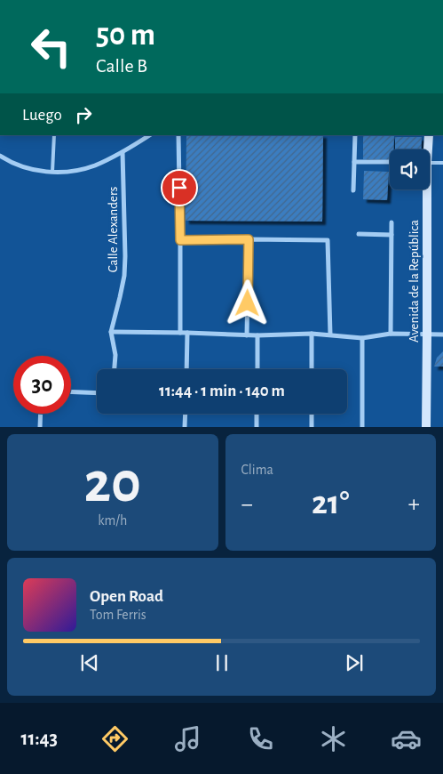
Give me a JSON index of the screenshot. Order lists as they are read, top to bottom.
{
  "streets": {
    "main road": ["Avenida de la República"],
    "street": ["Calle Alexanders"]
  },
  "page": {
    "turn": ["50 m", "Calle B"],
    "then": "Luego",
    "limit": "30",
    "trip": "11:44 · 1 min · 140 m",
    "tile": [
      ["20", "km/h"],
      "Clima"
    ],
    "heat": ["−", "21°", "+"],
    "song": ["Open Road", "Tom Ferris"],
    "tabs": "11:43"
  }
}
